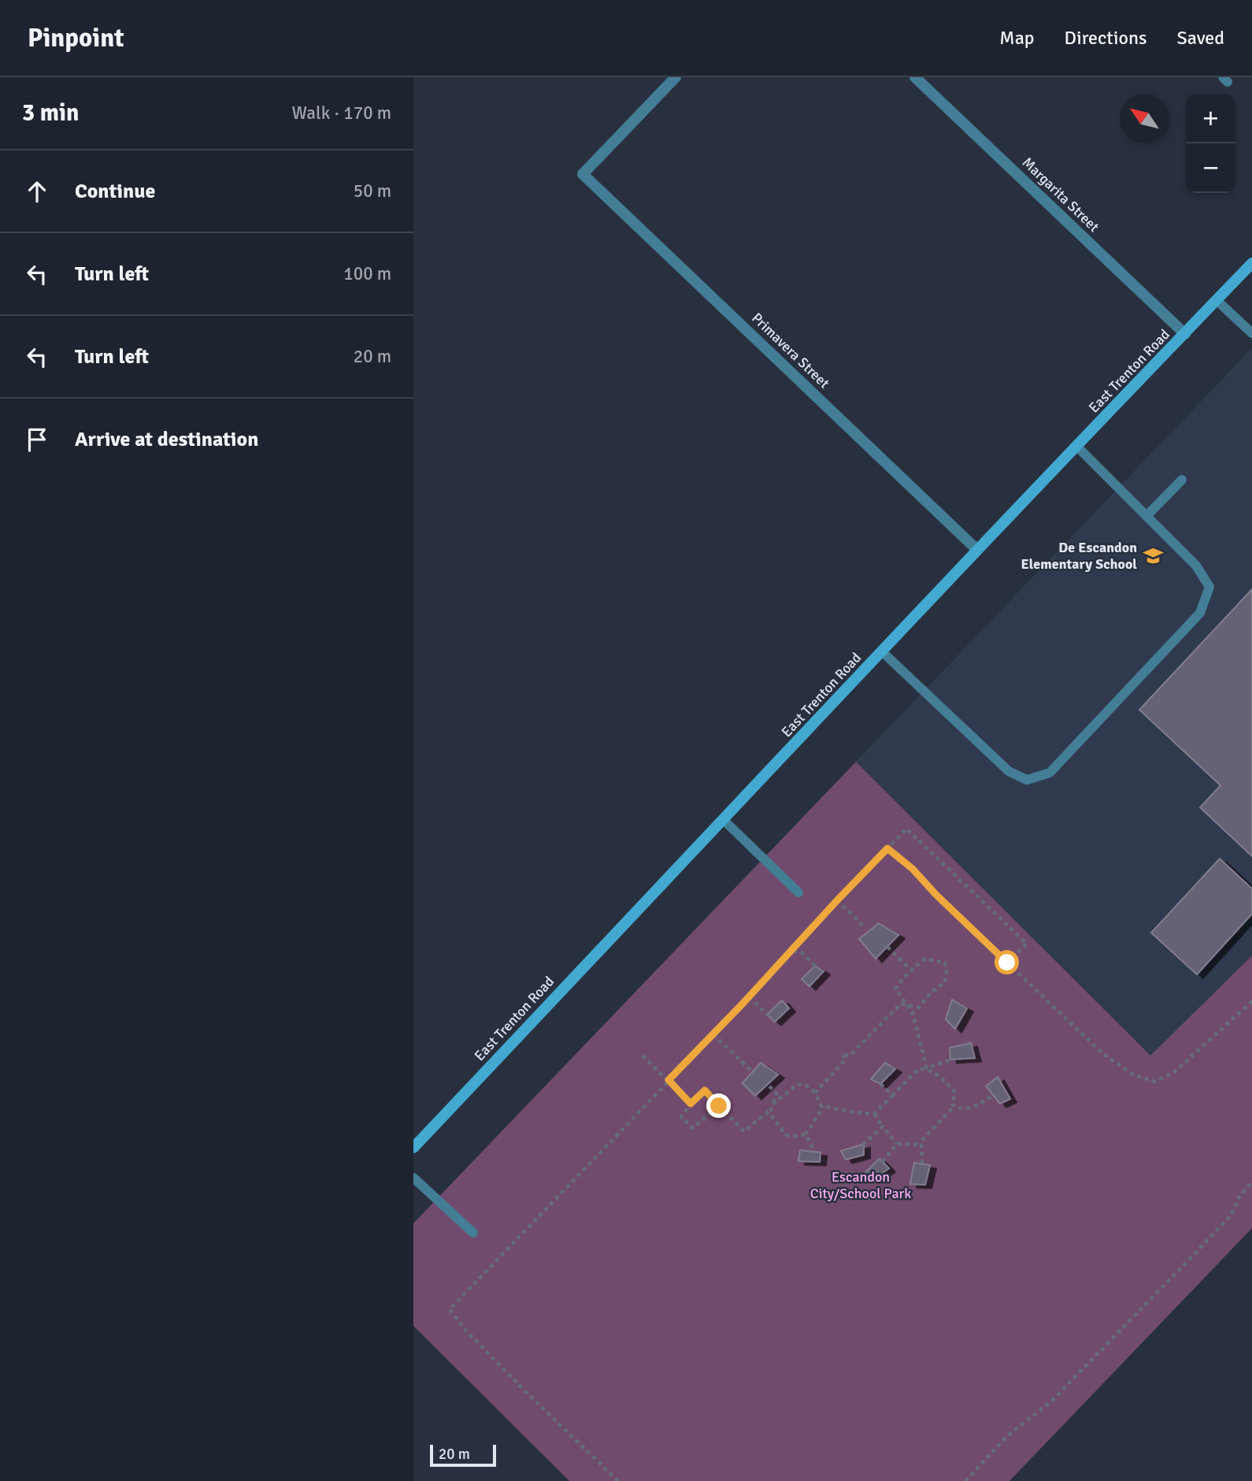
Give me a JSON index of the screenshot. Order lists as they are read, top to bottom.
{
  "streets": {
    "main road": ["East Trenton Road"],
    "street": ["Margarita Street", "Primavera Street"]
  },
  "crossings": [
    ["Margarita Street", "East Trenton Road"],
    ["Primavera Street", "East Trenton Road"]
  ],
  "parks": ["Escandon City/School Park"],
  "places": {
    "school or university": ["De Escandon Elementary School"]
  },
  "scale_bar": "20 m",
  "north": "top left",
  "page": {
    "header": "Pinpoint",
    "nav": ["Map", "Directions", "Saved"],
    "heading": ["3 min", "Walk · 170 m"],
    "map_buttons": ["+", "−"],
    "list": [
      ["Continue", "50 m"],
      ["Turn left", "100 m"],
      ["Turn left", "20 m"],
      "Arrive at destination"
    ],
    "scale": "20 m"
  }
}
